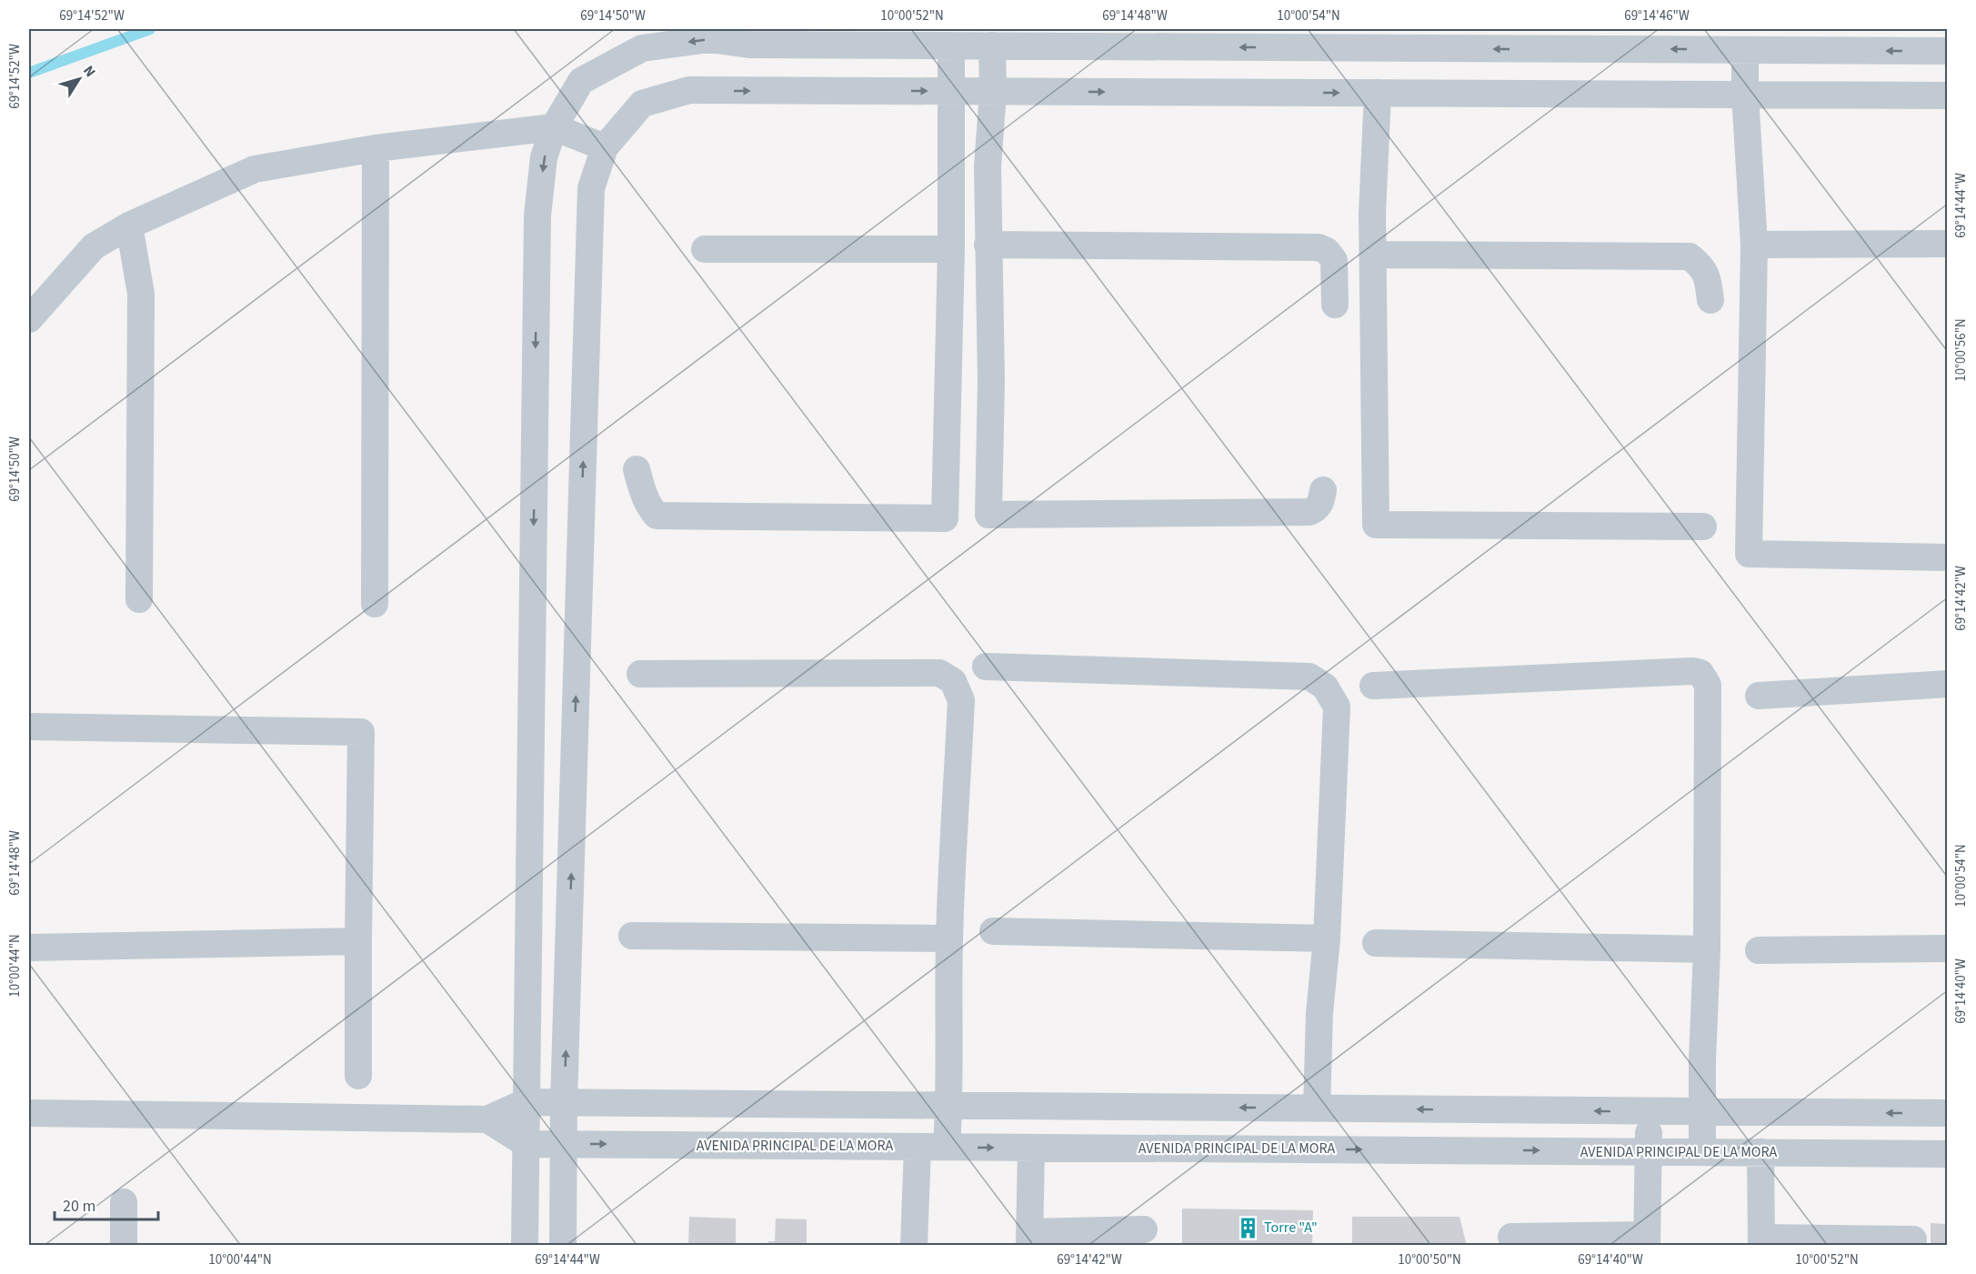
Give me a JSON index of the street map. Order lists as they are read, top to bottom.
{
  "streets": {
    "street": ["AVENIDA PRINCIPAL DE LA MORA"]
  },
  "places": {
    "building": ["Torre \"A\""]
  },
  "scale_bar": "20 m",
  "north": "top right",
  "coordinates": [
    "69°14'52\"W",
    "69°14'50\"W",
    "10°00'52\"N",
    "69°14'48\"W",
    "10°00'54\"N",
    "69°14'46\"W",
    "69°14'44\"W",
    "10°00'56\"N",
    "69°14'42\"W",
    "10°00'44\"N",
    "69°14'40\"W",
    "10°00'50\"N"
  ]
}
